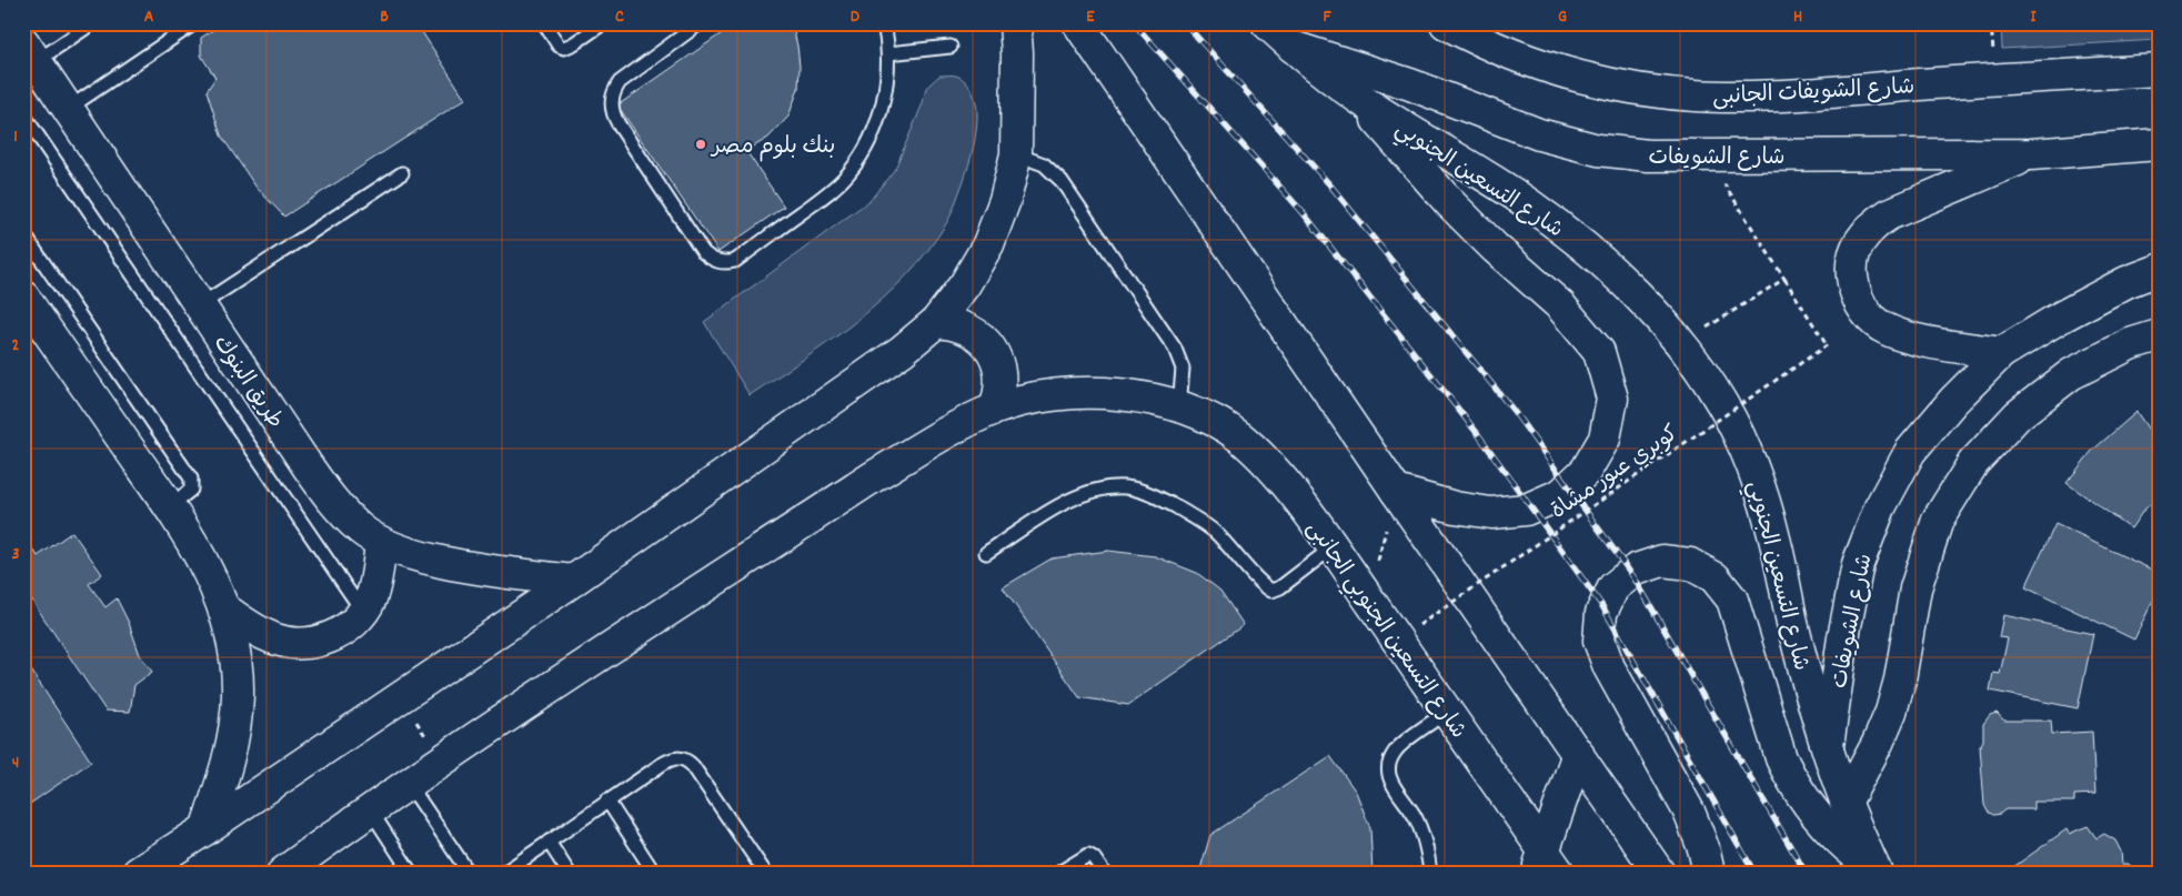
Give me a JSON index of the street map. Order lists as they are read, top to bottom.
{
  "streets": {
    "main road": [
      "شارع الشويفات الجانبى",
      "شارع الشويفات",
      "شارع التسعين الجنوبي",
      "طريق البنوك",
      "شارع التسعين الجنوبي الجانبى"
    ],
    "path": ["كوبري عبور مشاة"]
  },
  "crossings": [
    ["شارع الشويفات", "شارع التسعين الجنوبي"]
  ],
  "places": ["بنك بلوم مصر"],
  "grid": {
    "columns": [
      "A",
      "B",
      "C",
      "D",
      "E",
      "F",
      "G",
      "H",
      "I"
    ],
    "rows": [
      "1",
      "2",
      "3",
      "4"
    ]
  }
}
